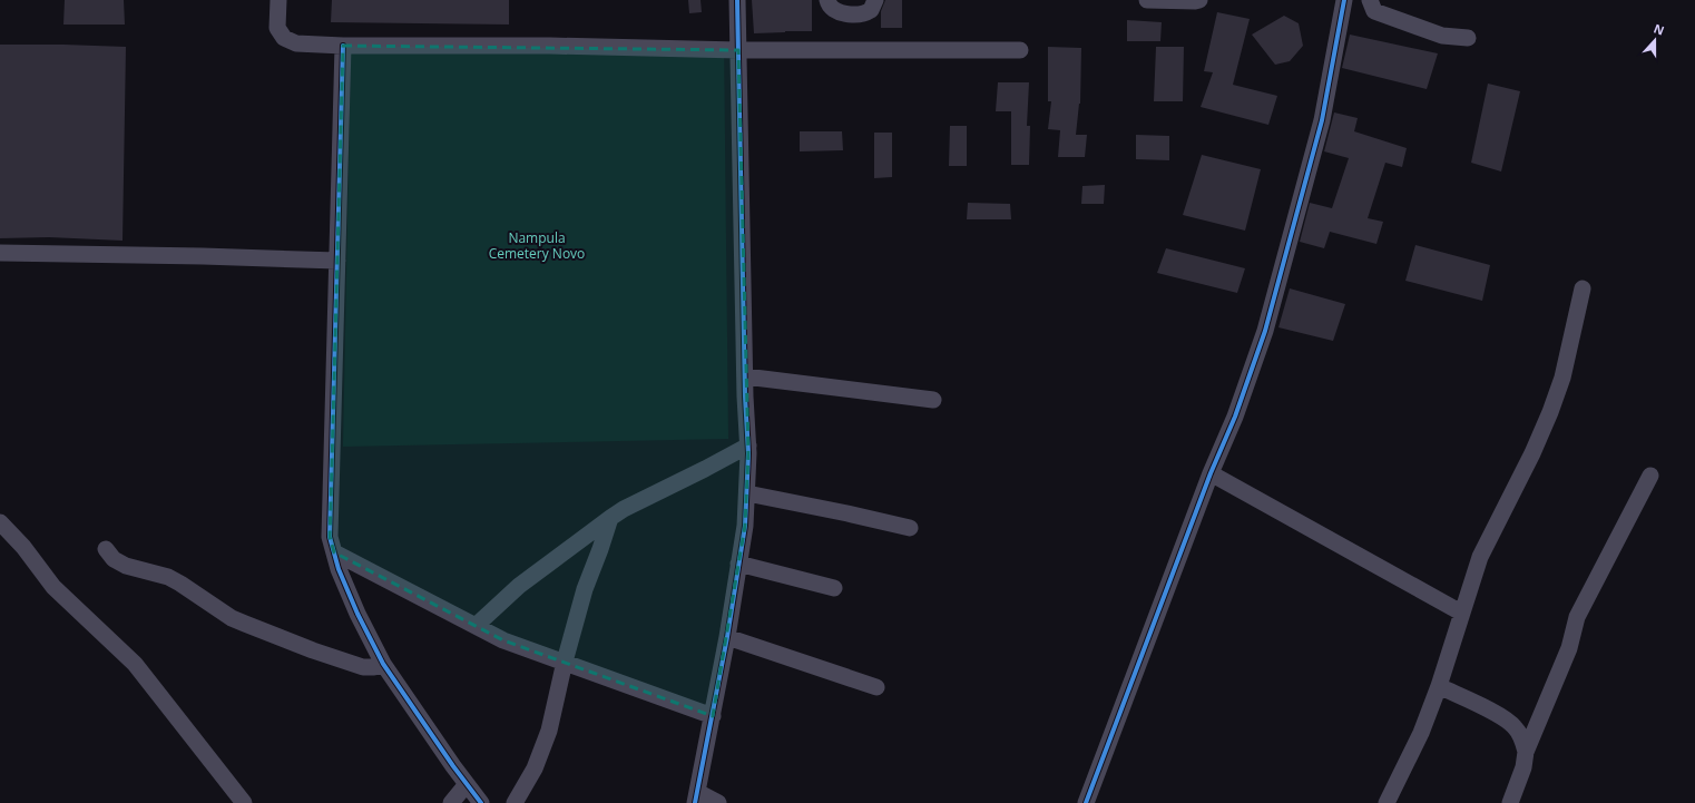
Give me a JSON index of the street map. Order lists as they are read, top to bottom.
{
  "parks": ["Nampula Cemetery Novo"],
  "north": "top"
}
